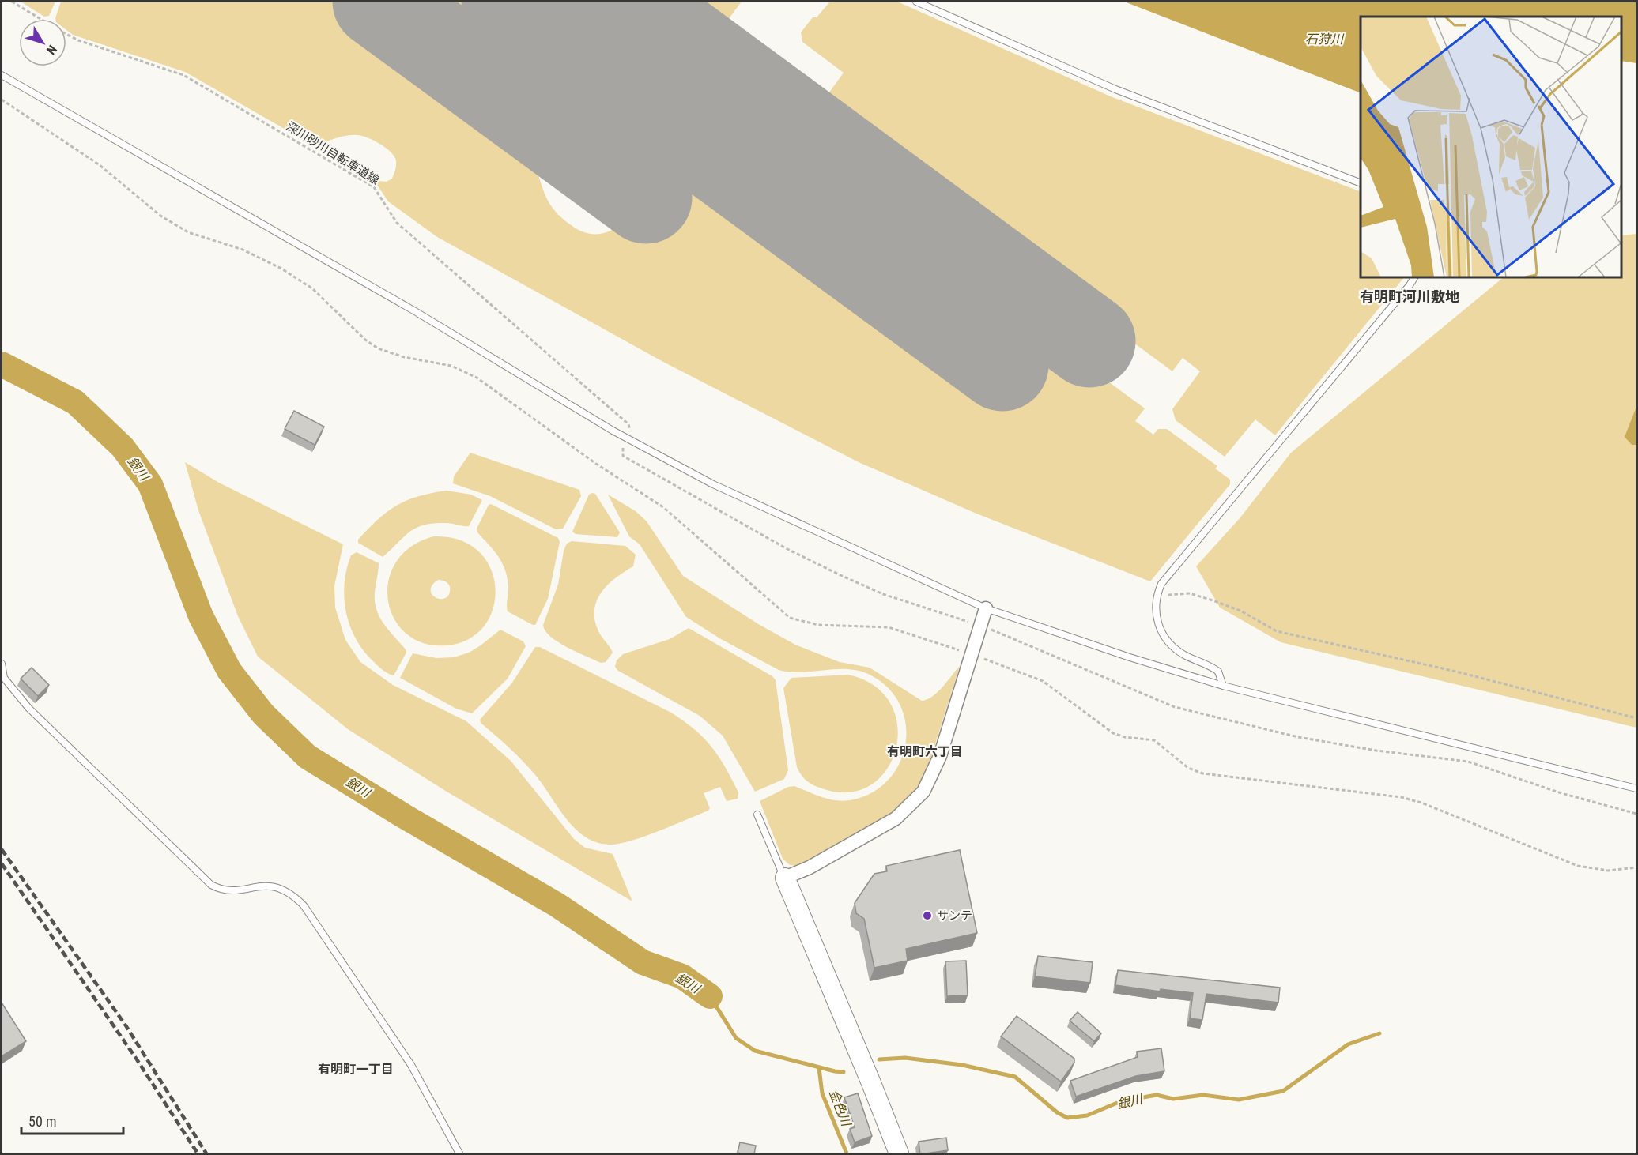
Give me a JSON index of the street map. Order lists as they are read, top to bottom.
{
  "streets": {
    "path": ["深川砂川自転車道線"]
  },
  "districts": ["有明町河川敷地", "有明町六丁目", "有明町一丁目"],
  "water": ["石狩川", "銀川", "金色川"],
  "places": ["サンテ"],
  "scale_bar": "50 m",
  "north": "bottom right"
}
